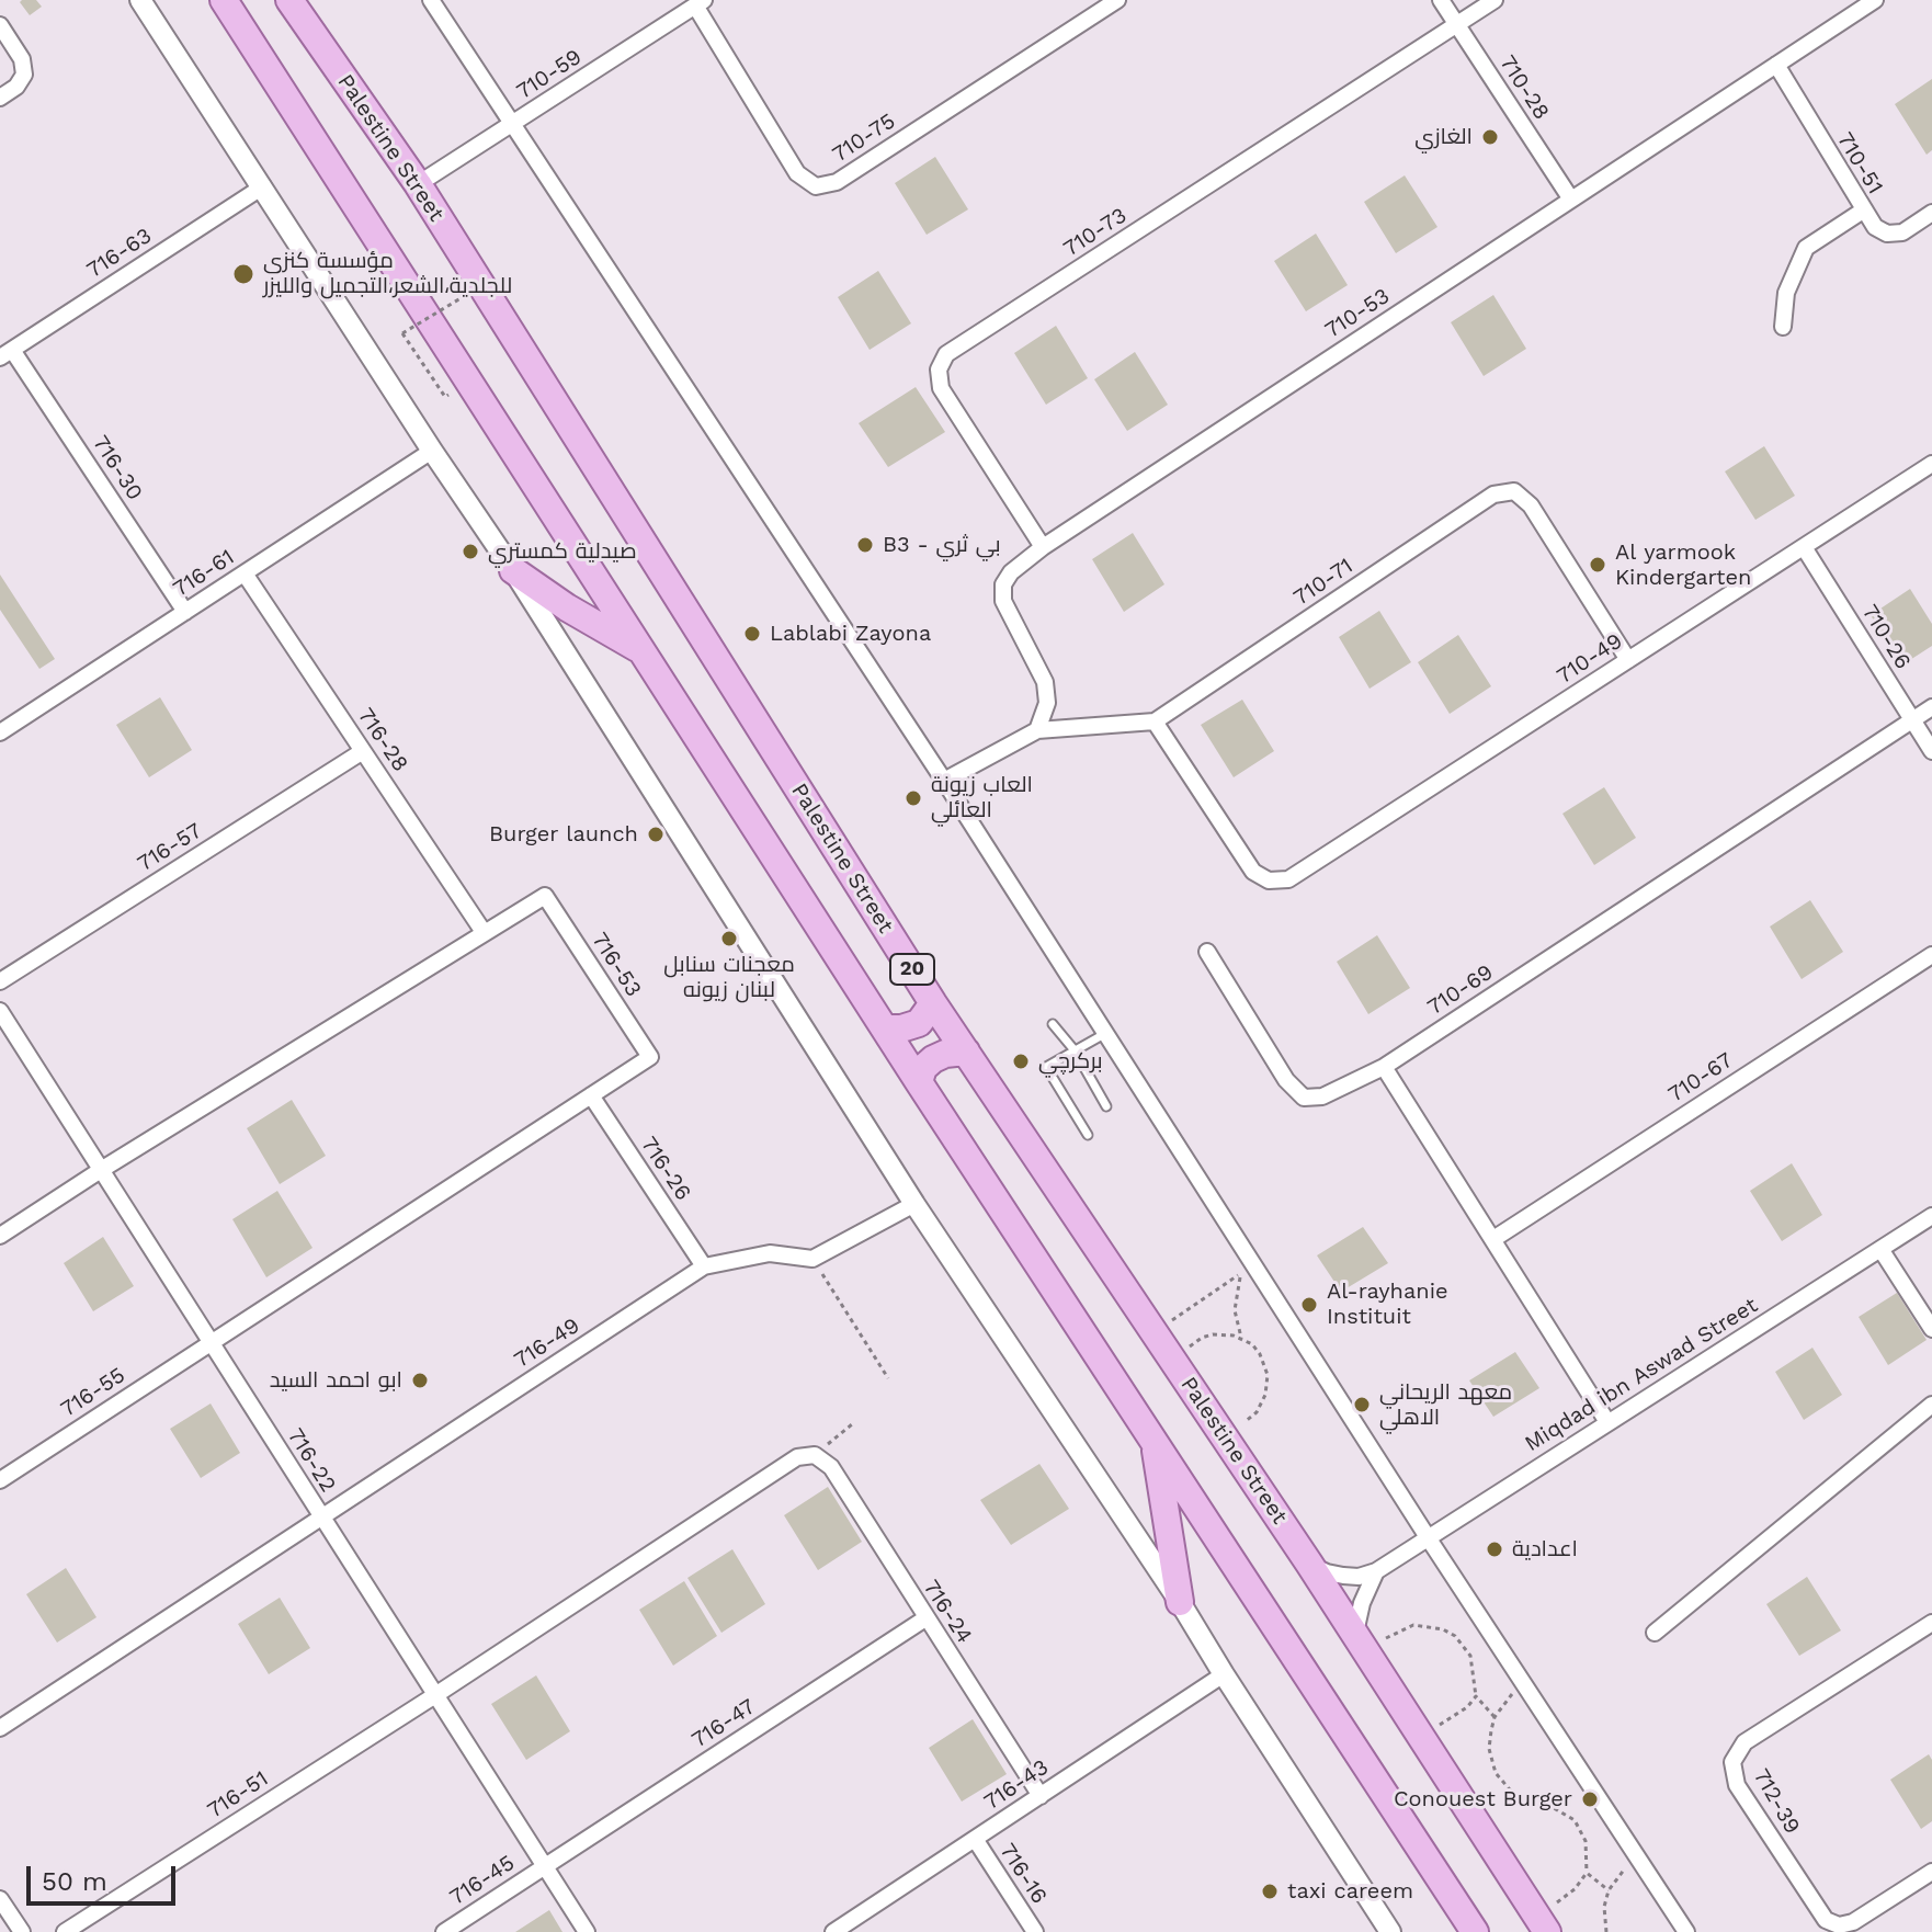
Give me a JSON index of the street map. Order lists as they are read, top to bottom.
{
  "streets": {
    "main road": ["Palestine Street", "20"],
    "street": [
      "710-59",
      "710-28",
      "710-75",
      "710-51",
      "710-73",
      "716-63",
      "710-53",
      "716-30",
      "716-61",
      "710-71",
      "710-26",
      "710-49",
      "716-28",
      "716-57",
      "716-53",
      "710-69",
      "710-67",
      "716-26",
      "716-49",
      "Miqdad ibn Aswad Street",
      "716-55",
      "716-22",
      "716-24",
      "716-47",
      "716-43",
      "716-51",
      "712-39",
      "716-16",
      "716-45"
    ]
  },
  "crossings": [
    ["710-59", "710-75"],
    ["710-59", "Palestine Street"],
    ["710-28", "710-73"],
    ["710-28", "710-53"],
    ["710-51", "710-53"],
    ["710-73", "710-53"],
    ["716-63", "716-30"],
    ["716-30", "716-61"],
    ["716-61", "716-28"],
    ["710-71", "710-49"],
    ["710-26", "710-49"],
    ["710-26", "710-69"],
    ["716-28", "716-57"],
    ["716-28", "716-53"],
    ["716-53", "716-26"],
    ["716-53", "716-55"],
    ["716-53", "716-22"],
    ["716-26", "716-49"],
    ["716-49", "716-22"],
    ["716-55", "716-22"],
    ["716-22", "716-47"],
    ["716-22", "716-51"],
    ["716-22", "716-45"],
    ["716-24", "716-47"],
    ["716-24", "716-43"],
    ["716-47", "716-45"],
    ["716-43", "716-16"]
  ],
  "places": [
    "الغازي",
    "مؤسسة كنزي للجلدية،الشعر،التجميل والليزر",
    "B3 - بي ثري",
    "صيدلية كمستري",
    "Al yarmook Kindergarten",
    "Lablabi Zayona",
    "العاب زيونة العائلي",
    "Burger launch",
    "معجنات سنابل لبنان زيونه",
    "بركرچي",
    "Al-rayhanie Instituit",
    "ابو احمد السيد",
    "معهد الريحاني الاهلي",
    "اعدادية",
    "Conouest Burger",
    "taxi careem"
  ],
  "scale_bar": "50 m"
}
